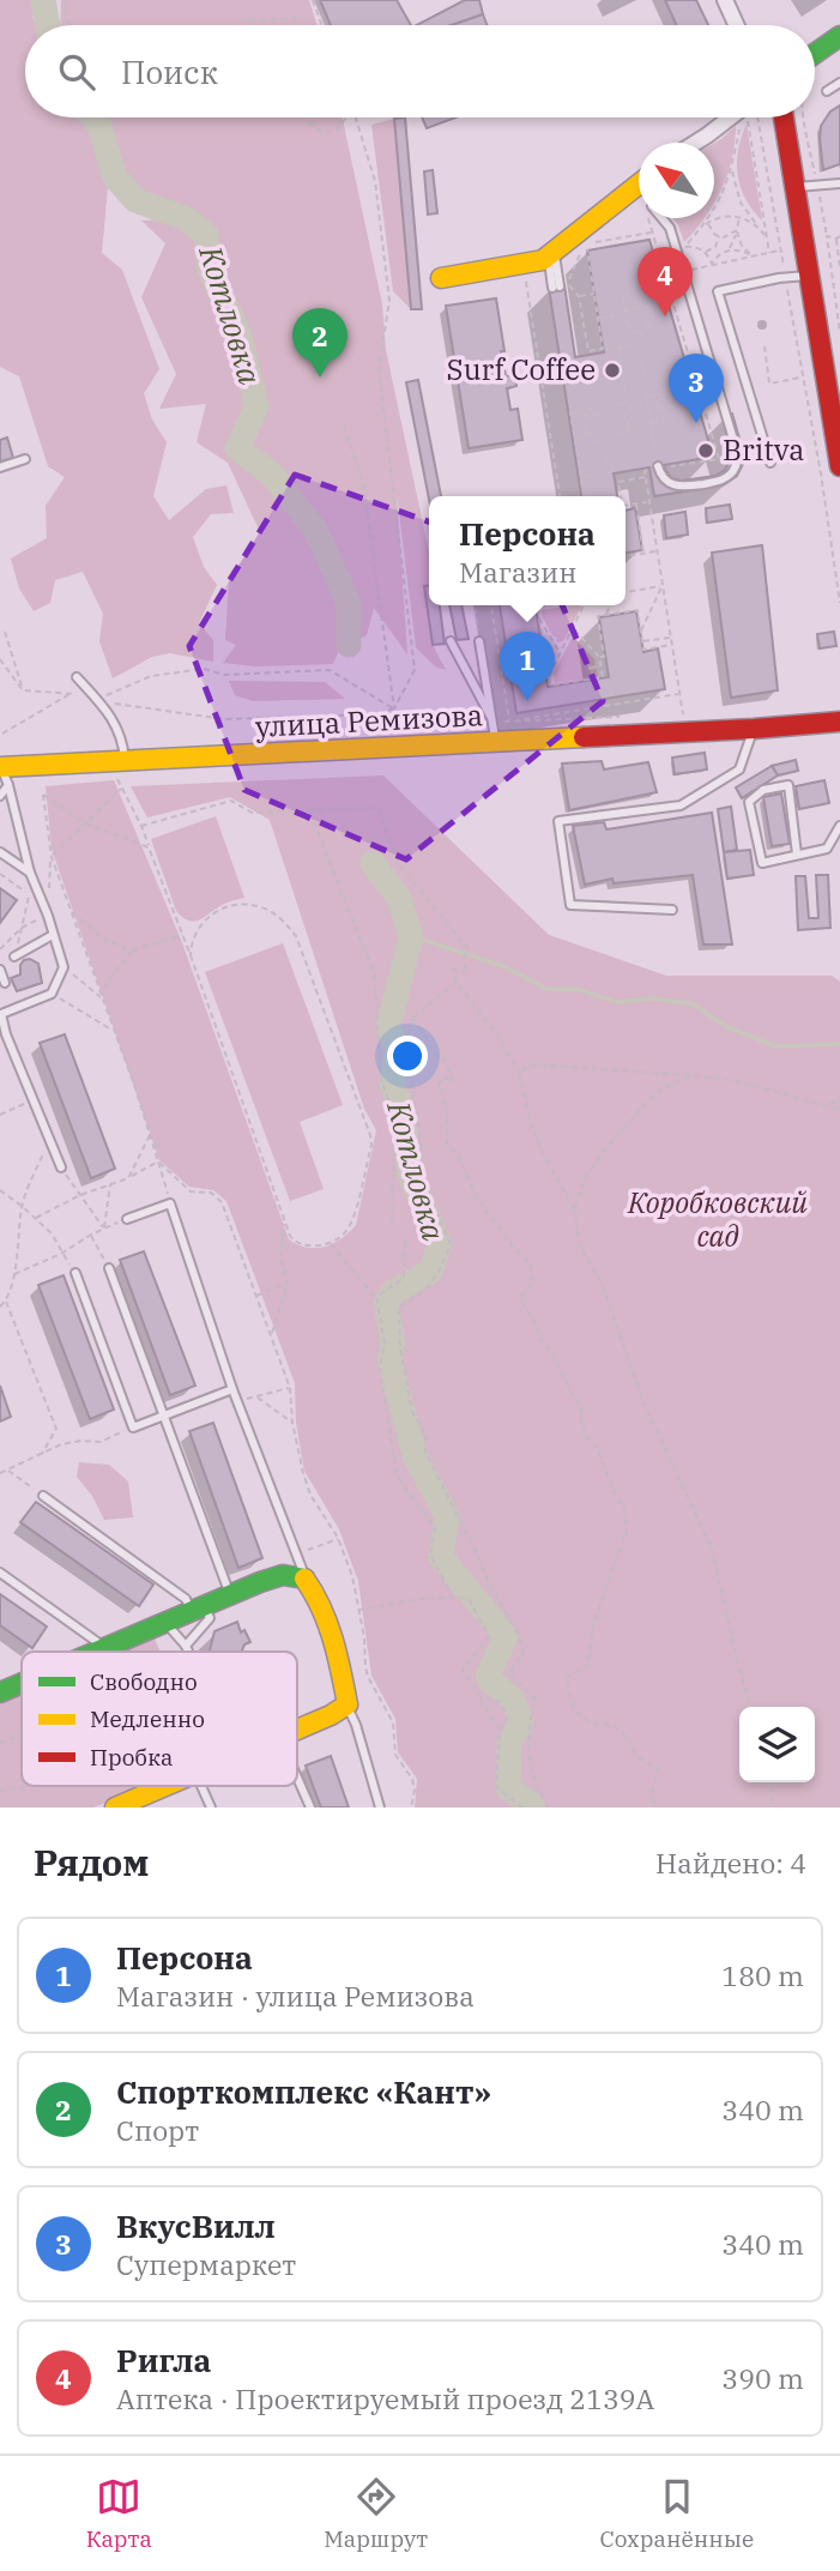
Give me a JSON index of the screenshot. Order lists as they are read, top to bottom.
{
  "streets": {
    "street": ["улица Ремизова"]
  },
  "water": ["Котловка"],
  "parks": ["Коробковский сад"],
  "places": ["Surf Coffee", "Britva"],
  "legend": ["Свободно", "Медленно", "Пробка"],
  "north": "top left",
  "page": {
    "search": "Поиск",
    "pins": [
      "4",
      "2",
      "3",
      "1"
    ],
    "popup": ["Персона", "Магазин"],
    "heading": ["Рядом", "Найдено: 4"],
    "list": [
      {
        "mark": "1",
        "name": "Персона",
        "note": "Магазин · улица Ремизова",
        "value": "180 m"
      },
      {
        "mark": "2",
        "name": "Спорткомплекс «Кант»",
        "note": "Спорт",
        "value": "340 m"
      },
      {
        "mark": "3",
        "name": "ВкусВилл",
        "note": "Супермаркет",
        "value": "340 m"
      },
      {
        "mark": "4",
        "name": "Ригла",
        "note": "Аптека · Проектируемый проезд 2139А",
        "value": "390 m"
      }
    ],
    "nav": ["Карта", "Маршрут", "Сохранённые"]
  }
}
